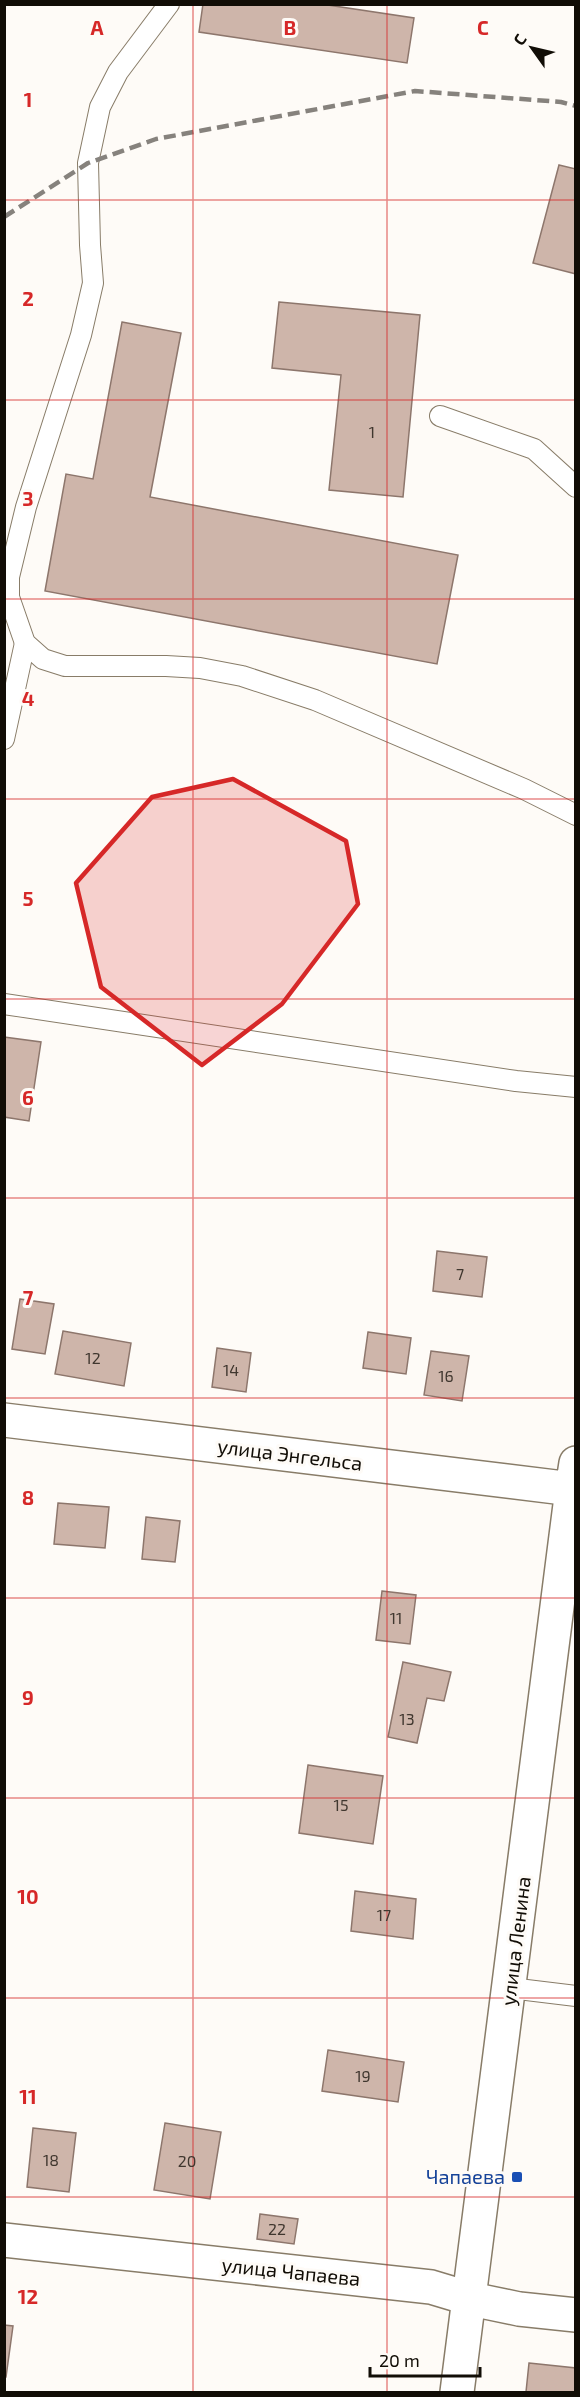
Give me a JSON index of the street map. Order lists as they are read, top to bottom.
{
  "streets": {
    "street": ["улица Энгельса", "улица Ленина", "улица Чапаева"]
  },
  "crossings": [
    ["улица Энгельса", "улица Ленина"],
    ["улица Ленина", "улица Чапаева"]
  ],
  "places": {
    "transit": ["Чапаева"]
  },
  "house_numbers": [
    "1",
    "7",
    "12",
    "14",
    "16",
    "11",
    "13",
    "15",
    "17",
    "19",
    "18",
    "20",
    "22"
  ],
  "scale_bar": "20 m",
  "north": "top left",
  "grid": {
    "columns": ["A", "B", "C"],
    "rows": [
      "1",
      "2",
      "3",
      "4",
      "5",
      "6",
      "7",
      "8",
      "9",
      "10",
      "11",
      "12"
    ]
  }
}
